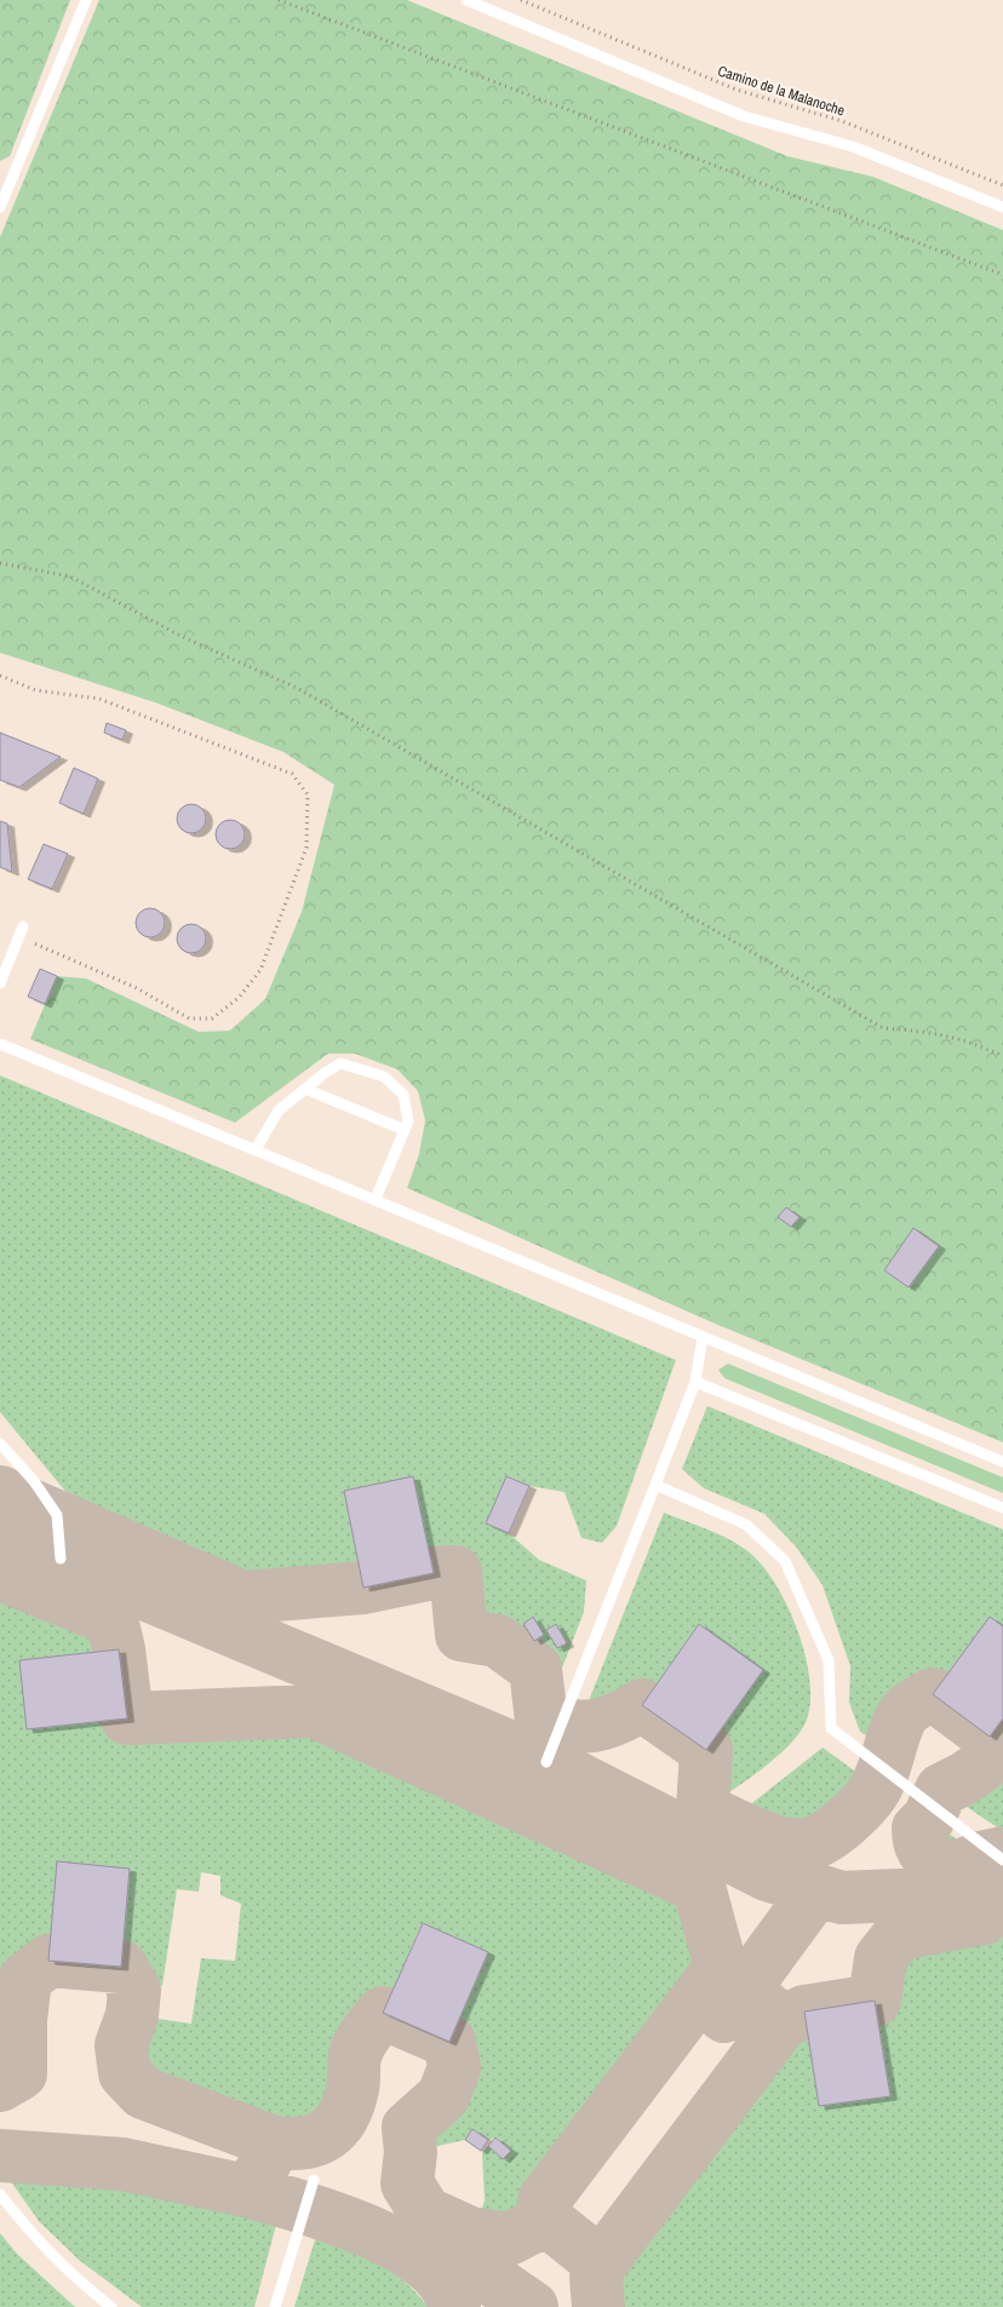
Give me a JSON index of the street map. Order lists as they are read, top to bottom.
{
  "streets": {
    "path": ["Camino de la Malanoche"]
  }
}
